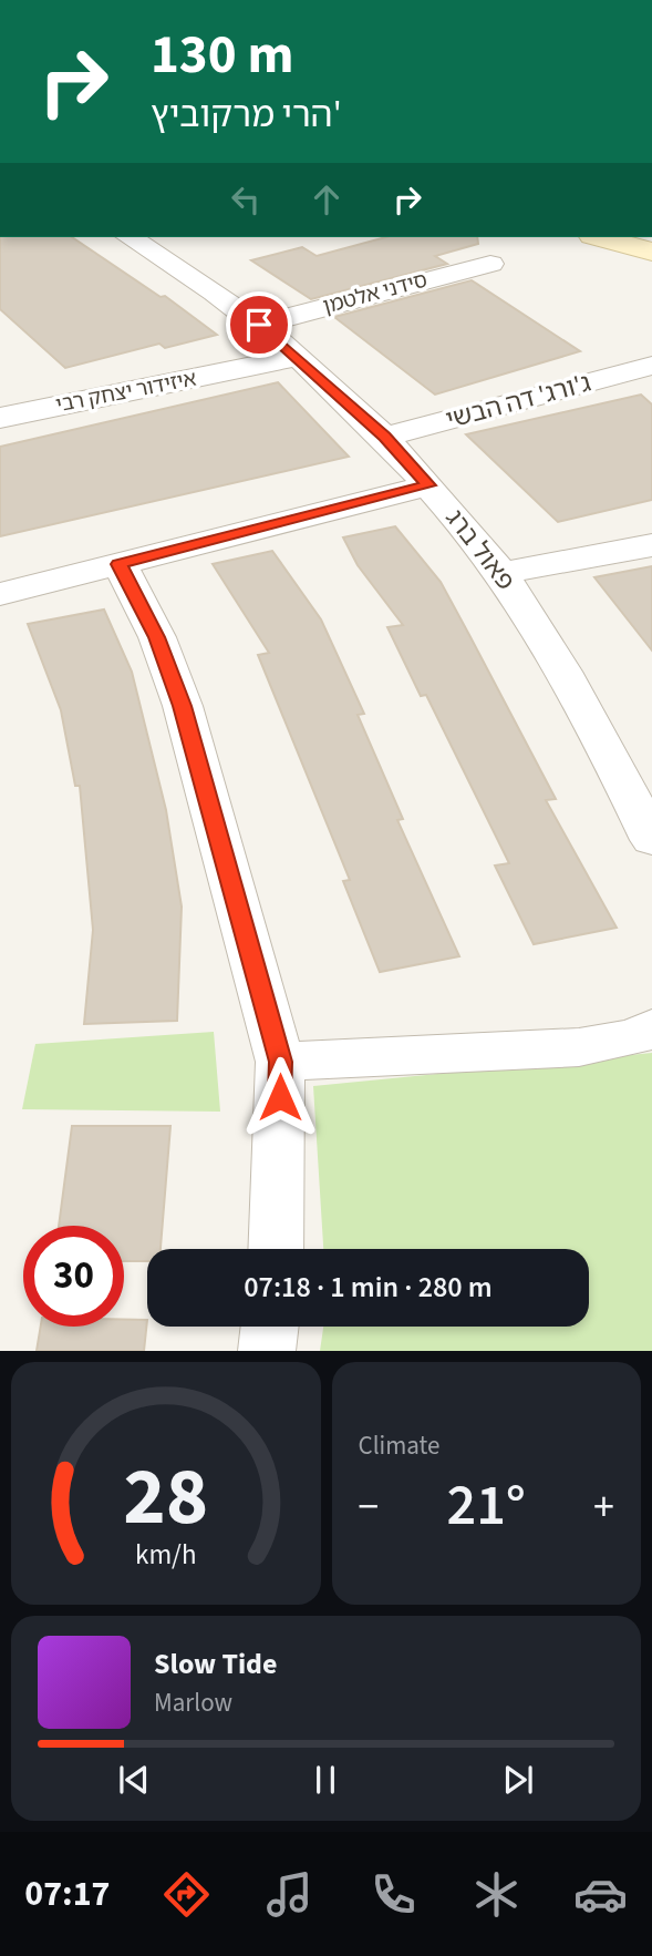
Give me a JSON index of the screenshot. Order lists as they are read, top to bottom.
{
  "streets": {
    "street": [
      "סידני אלטמן",
      "איזידור יצחק רבי",
      "ג'ורג' דה הבשי",
      "פאול ברג"
    ]
  },
  "crossings": [
    ["סידני אלטמן", "פאול ברג"],
    ["איזידור יצחק רבי", "פאול ברג"],
    ["ג'ורג' דה הבשי", "פאול ברג"]
  ],
  "page": {
    "turn": ["130 m", "הרי מרקוביץ'"],
    "limit": "30",
    "trip": "07:18 · 1 min · 280 m",
    "tile": "Climate",
    "heat": ["−", "21°", "+"],
    "song": ["Slow Tide", "Marlow"],
    "tabs": "07:17",
    "gauge": ["28", "km/h"]
  }
}
